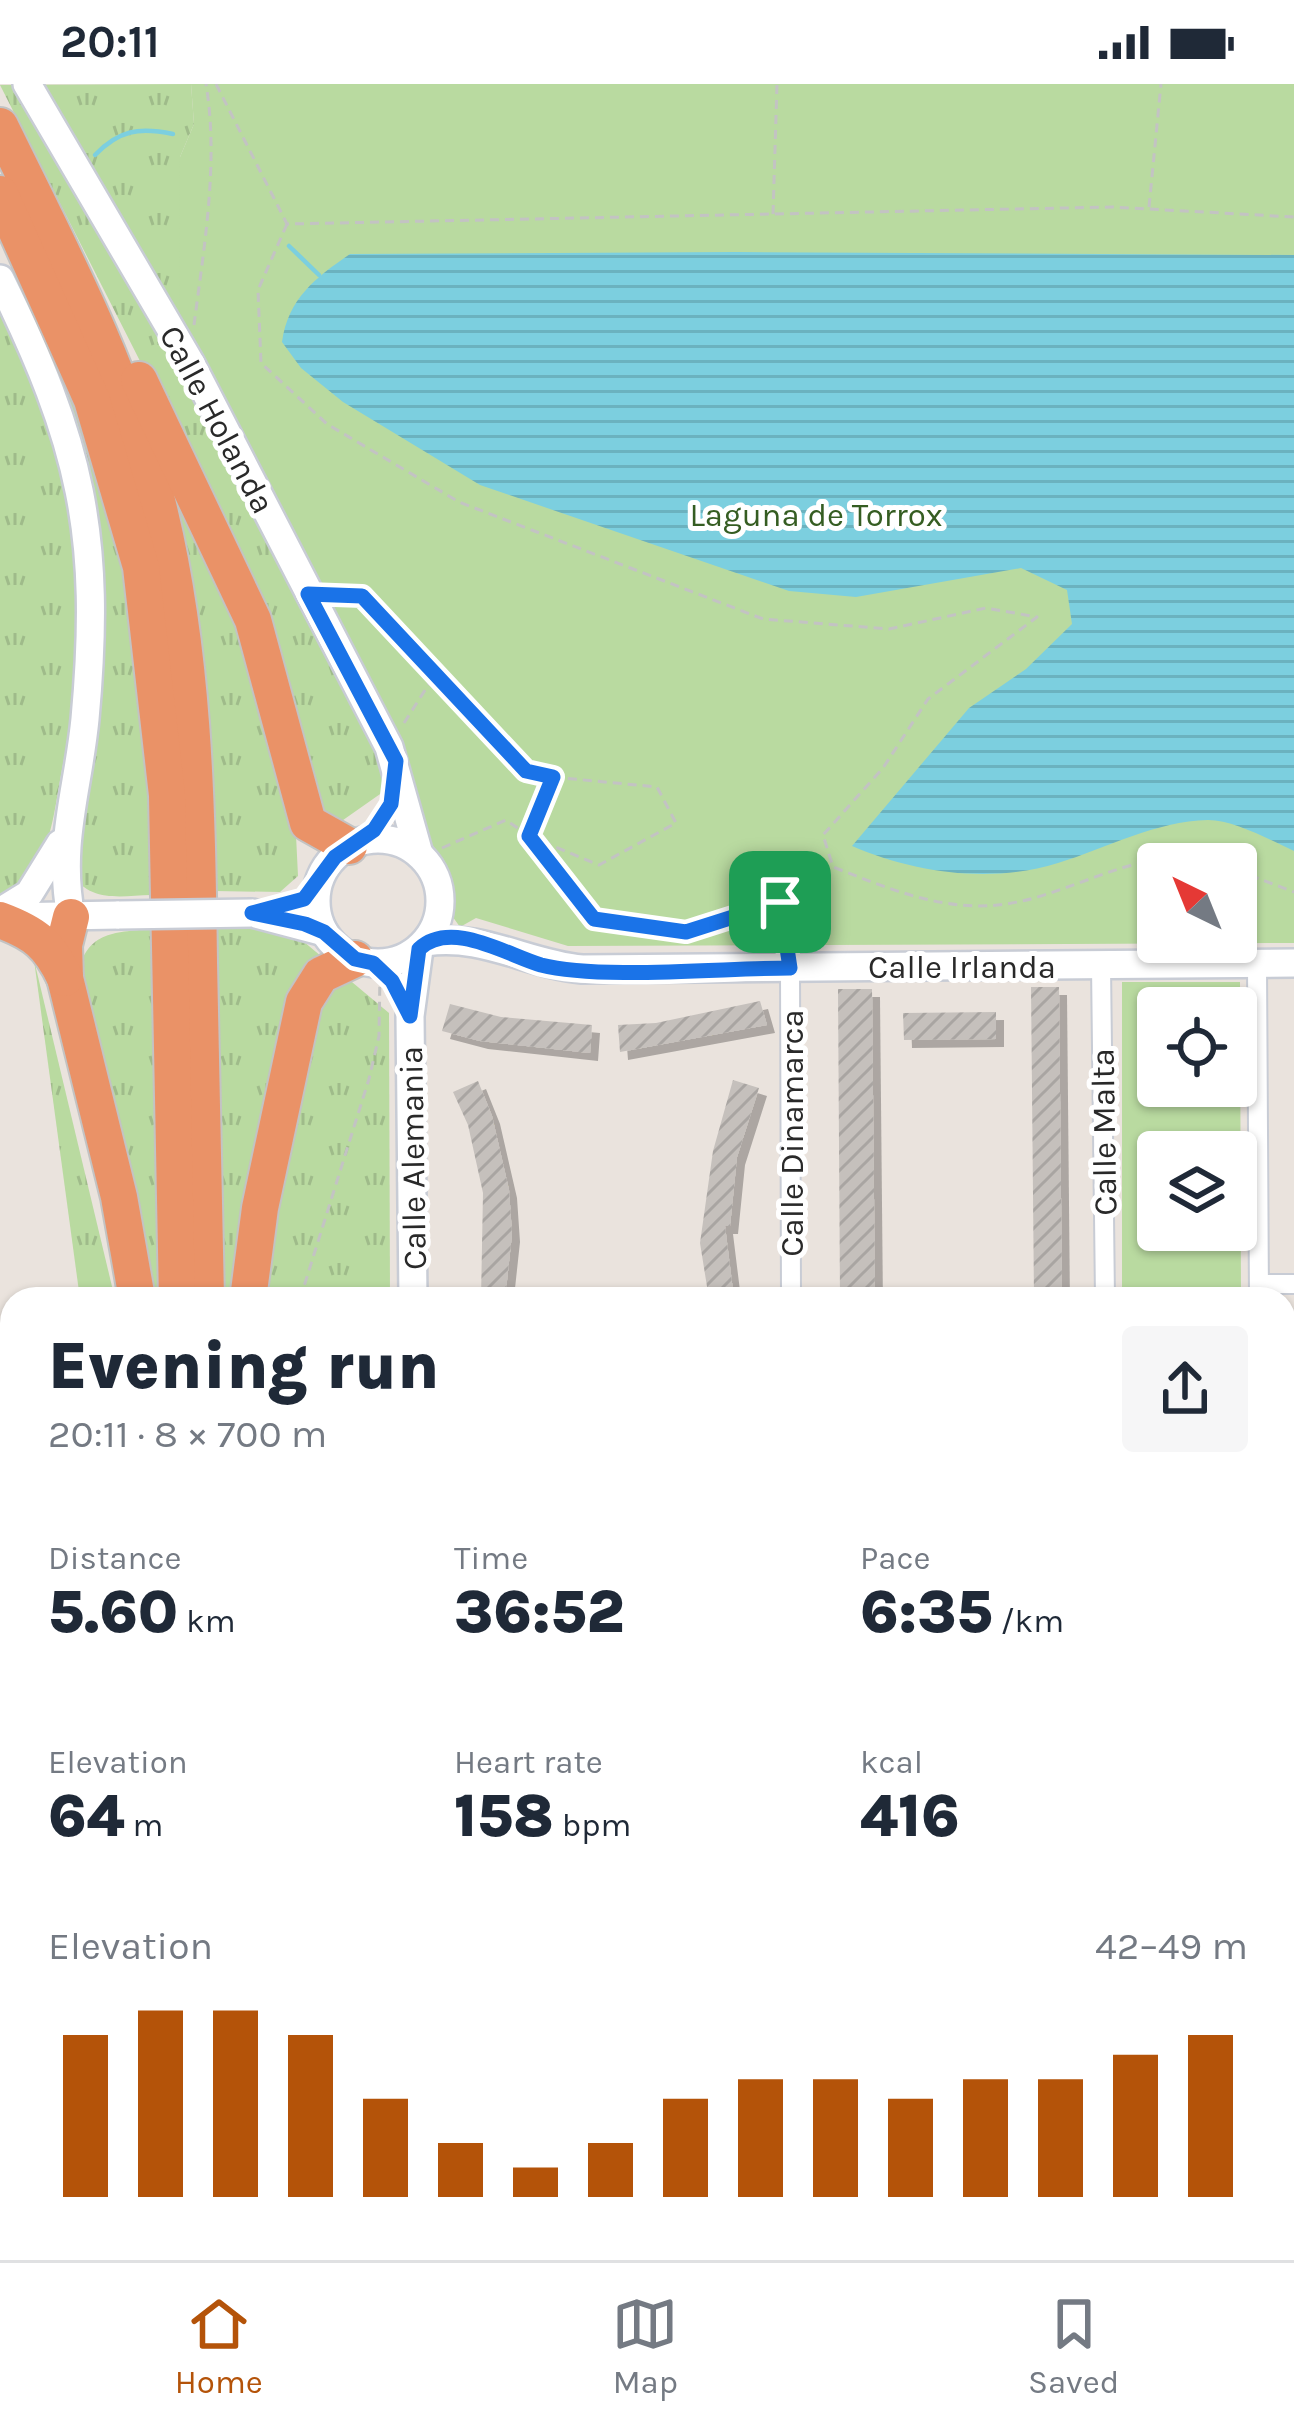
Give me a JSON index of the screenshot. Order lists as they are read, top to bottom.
{
  "streets": {
    "street": [
      "Calle Holanda",
      "Calle Irlanda",
      "Calle Malta",
      "Calle Dinamarca",
      "Calle Alemania"
    ]
  },
  "crossings": [
    ["Calle Holanda", "Calle Irlanda"],
    ["Calle Holanda", "Calle Alemania"],
    ["Calle Irlanda", "Calle Malta"],
    ["Calle Irlanda", "Calle Dinamarca"],
    ["Calle Irlanda", "Calle Alemania"]
  ],
  "parks": ["Laguna de Torrox"],
  "north": "top left",
  "page": {
    "status": "20:11",
    "heading": ["Evening run", "20:11 · 8 × 700 m"],
    "stats": [
      ["Distance", "5.60 km"],
      ["Time", "36:52"],
      ["Pace", "6:35 /km"],
      ["Elevation", "64 m"],
      ["Heart rate", "158 bpm"],
      ["kcal", "416"]
    ],
    "chart": ["Elevation", "42–49 m"],
    "tabs": ["Home", "Map", "Saved"]
  }
}
